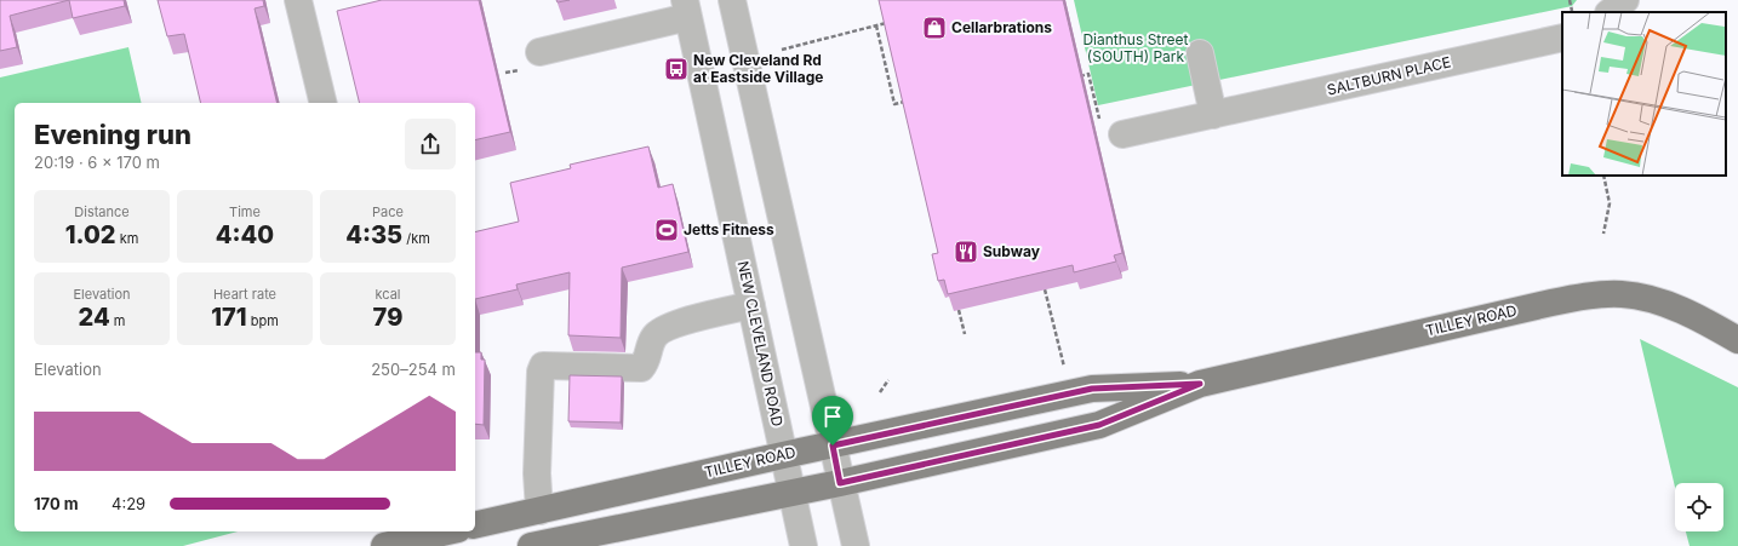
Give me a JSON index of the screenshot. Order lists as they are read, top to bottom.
{
  "streets": {
    "main road": ["TILLEY ROAD"],
    "street": ["SALTBURN PLACE", "NEW CLEVELAND ROAD"]
  },
  "crossings": [
    ["TILLEY ROAD", "NEW CLEVELAND ROAD"]
  ],
  "parks": ["Dianthus Street (SOUTH) Park"],
  "places": {
    "shop": ["Cellarbrations"],
    "bus stop": ["New Cleveland Rd at Eastside Village"],
    "sports": ["Jetts Fitness"],
    "restaurant": ["Subway"]
  },
  "page": {
    "heading": ["Evening run", "20:19 · 6 × 170 m"],
    "stats": [
      ["Distance", "1.02 km"],
      ["Time", "4:40"],
      ["Pace", "4:35 /km"],
      ["Elevation", "24 m"],
      ["Heart rate", "171 bpm"],
      ["kcal", "79"]
    ],
    "chart": ["Elevation", "250–254 m"],
    "list": [
      {
        "name": "170 m",
        "note": "4:29"
      }
    ]
  }
}
